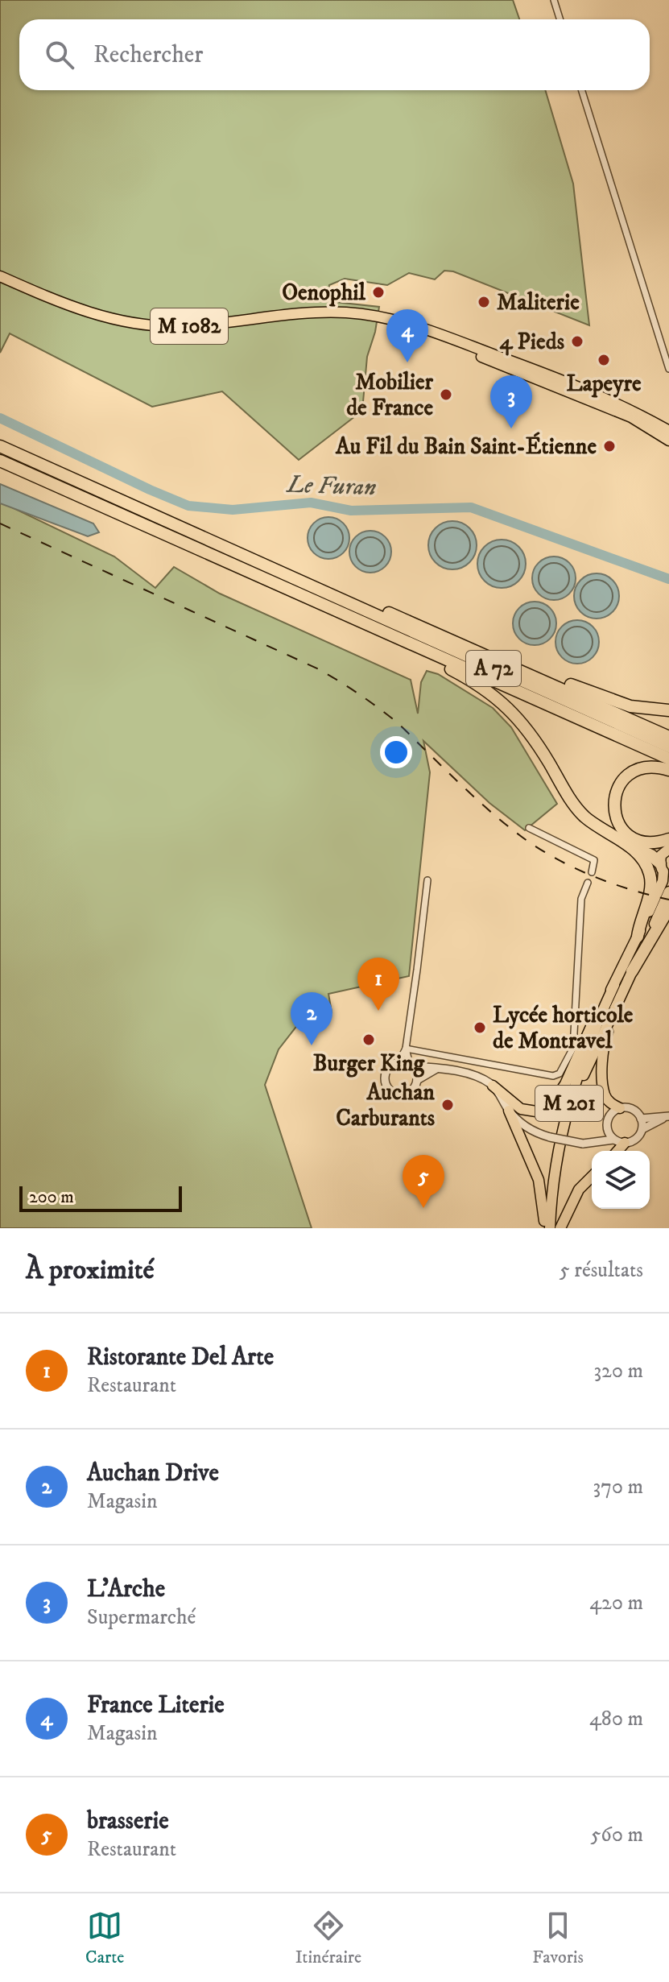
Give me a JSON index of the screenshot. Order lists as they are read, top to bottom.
{
  "streets": {
    "highway": ["A 72"],
    "main road": ["M 1082", "M 201"]
  },
  "water": ["Le Furan"],
  "places": [
    "Oenophil",
    "Maliterie",
    "4 Pieds",
    "Lapeyre",
    "Mobilier de France",
    "Au Fil du Bain Saint-Étienne",
    "Lycée horticole de Montravel",
    "Burger King",
    "Auchan Carburants"
  ],
  "scale_bar": "200 m",
  "page": {
    "search": "Rechercher",
    "pins": [
      "4",
      "3",
      "1",
      "2",
      "5"
    ],
    "scale": "200 m",
    "heading": ["À proximité", "5 résultats"],
    "list": [
      {
        "mark": "1",
        "name": "Ristorante Del Arte",
        "note": "Restaurant",
        "value": "320 m"
      },
      {
        "mark": "2",
        "name": "Auchan Drive",
        "note": "Magasin",
        "value": "370 m"
      },
      {
        "mark": "3",
        "name": "L'Arche",
        "note": "Supermarché",
        "value": "420 m"
      },
      {
        "mark": "4",
        "name": "France Literie",
        "note": "Magasin",
        "value": "480 m"
      },
      {
        "mark": "5",
        "name": "brasserie",
        "note": "Restaurant",
        "value": "560 m"
      }
    ],
    "nav": ["Carte", "Itinéraire", "Favoris"]
  }
}
